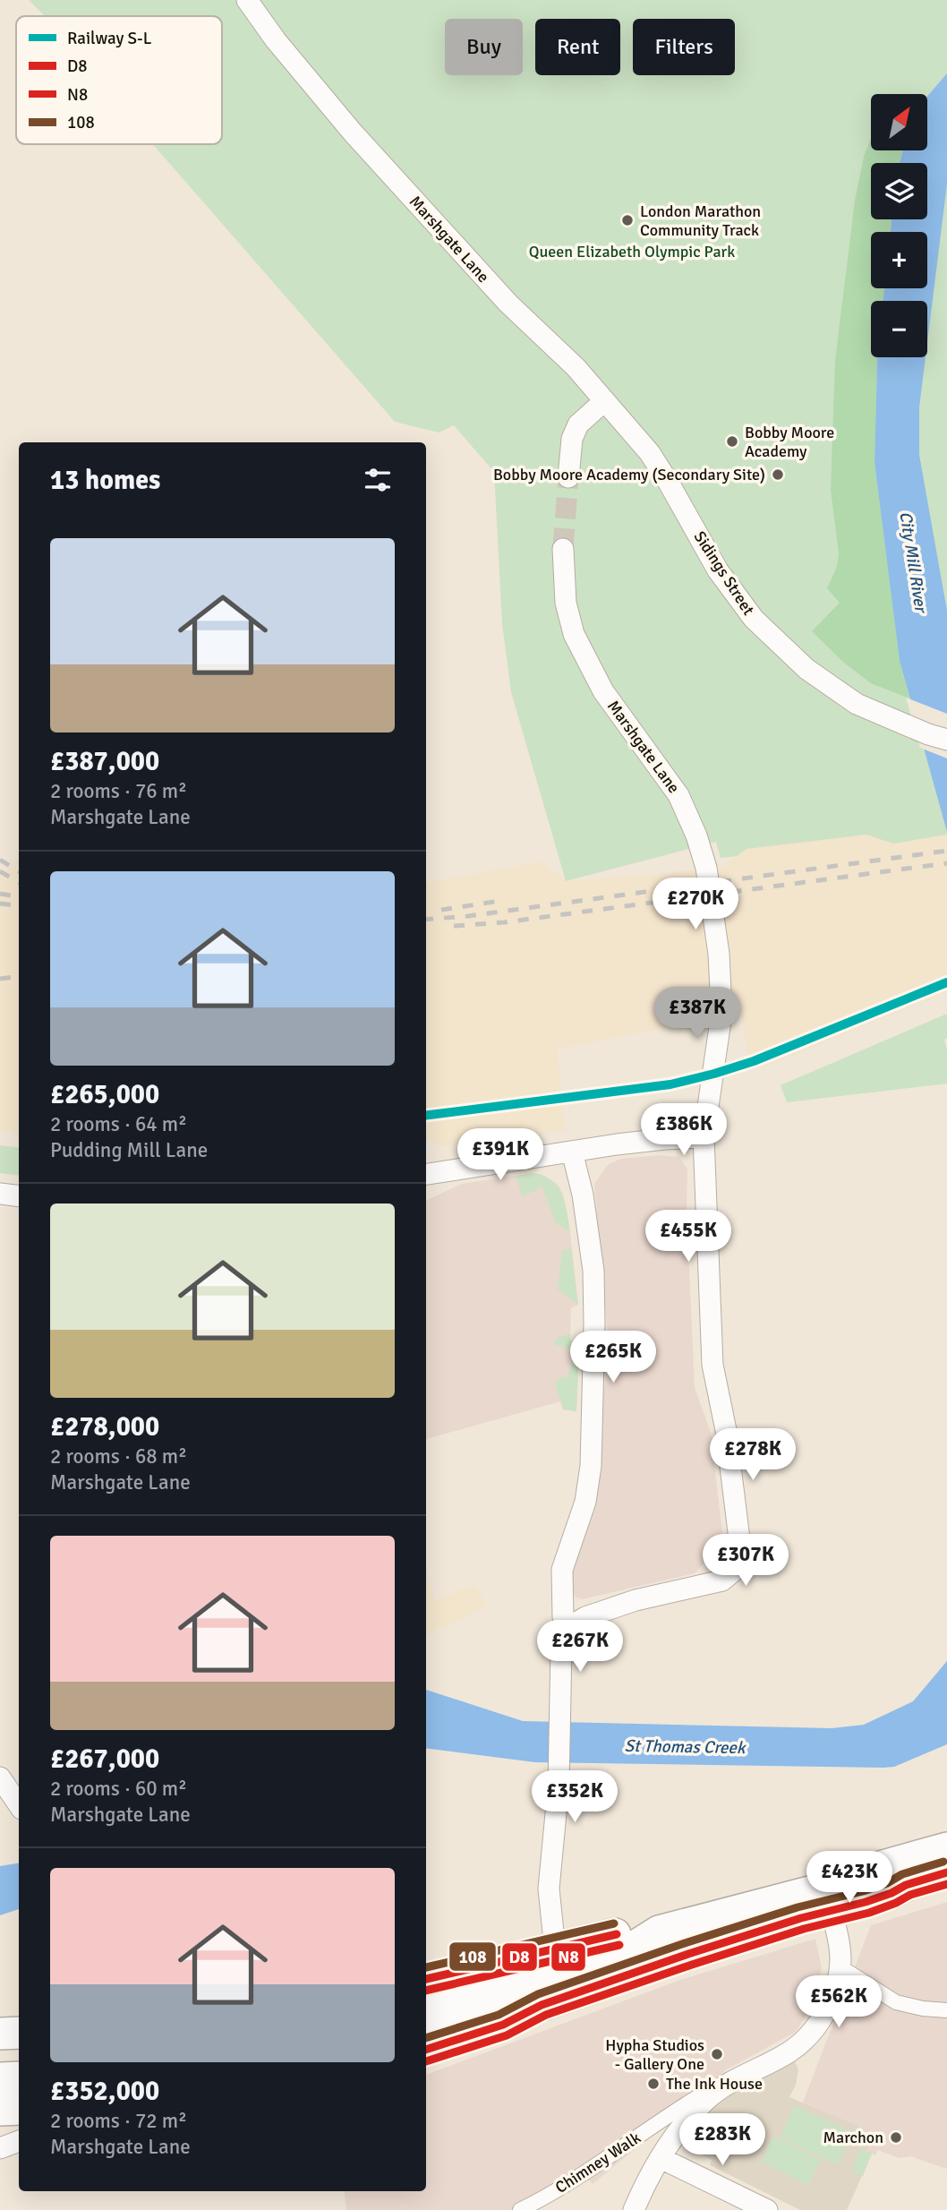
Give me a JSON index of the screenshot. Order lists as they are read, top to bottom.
{
  "streets": {
    "street": ["Marshgate Lane", "Sidings Street", "Chimney Walk"]
  },
  "crossings": [
    ["Marshgate Lane", "Sidings Street"]
  ],
  "water": ["City Mill River", "St Thomas Creek"],
  "parks": ["Queen Elizabeth Olympic Park"],
  "places": [
    "London Marathon Community Track",
    "Bobby Moore Academy",
    "Bobby Moore Academy (Secondary Site)",
    "Hypha Studios - Gallery One",
    "The Ink House",
    "Marchon"
  ],
  "lines": [
    "rail line S-L",
    "transit line 108",
    "transit line D8",
    "transit line N8"
  ],
  "legend": [
    "Railway S-L",
    "D8",
    "N8",
    "108"
  ],
  "north": "top right",
  "page": {
    "chip": ["Buy", "Rent", "Filters"],
    "map_buttons": ["+", "−"],
    "heading": "13 homes",
    "list": [
      {
        "name": "£387,000",
        "note": "2 rooms · 76 m² · Marshgate Lane"
      },
      {
        "name": "£265,000",
        "note": "2 rooms · 64 m² · Pudding Mill Lane"
      },
      {
        "name": "£278,000",
        "note": "2 rooms · 68 m² · Marshgate Lane"
      },
      {
        "name": "£267,000",
        "note": "2 rooms · 60 m² · Marshgate Lane"
      },
      {
        "name": "£352,000",
        "note": "2 rooms · 72 m² · Marshgate Lane"
      }
    ],
    "price": [
      "£270K",
      "£387K",
      "£386K",
      "£391K",
      "£455K",
      "£265K",
      "£278K",
      "£307K",
      "£267K",
      "£352K",
      "£423K",
      "£562K",
      "£283K"
    ]
  }
}
